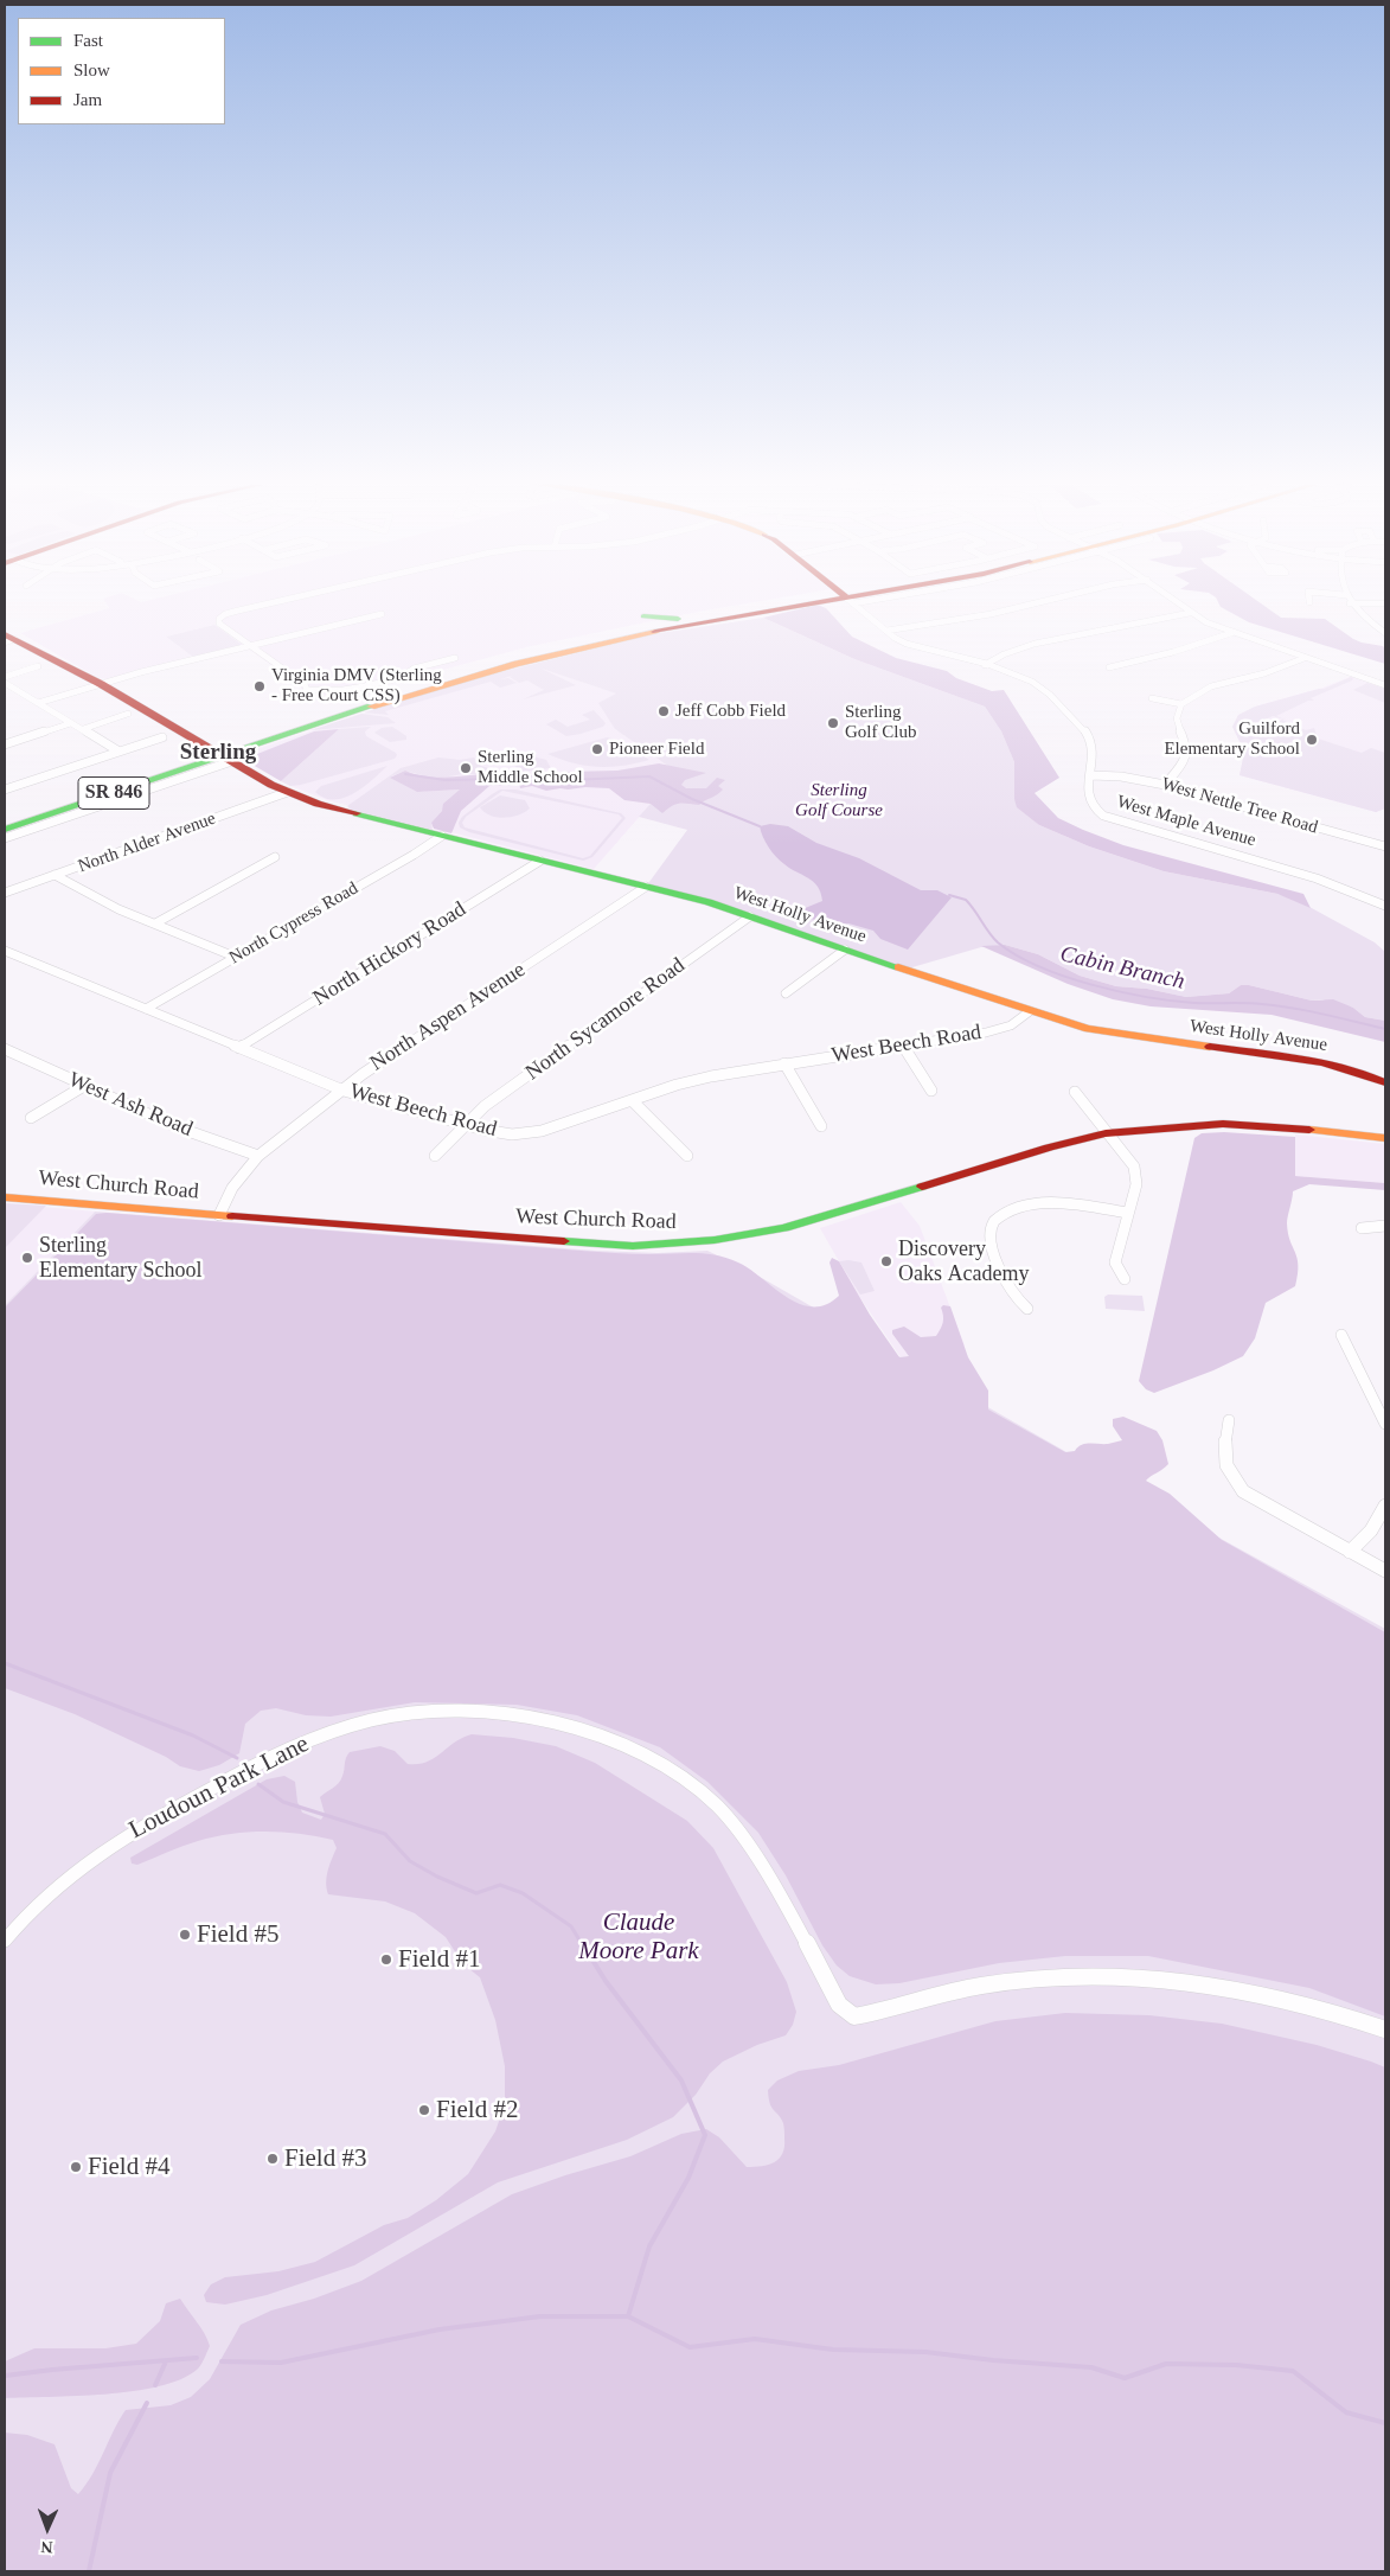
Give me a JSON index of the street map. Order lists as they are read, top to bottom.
{
  "streets": {
    "main road": ["SR 846", "West Holly Avenue", "West Church Road"],
    "street": [
      "West Nettle Tree Road",
      "West Maple Avenue",
      "North Alder Avenue",
      "North Cypress Road",
      "North Hickory Road",
      "North Aspen Avenue",
      "North Sycamore Road",
      "West Beech Road",
      "West Ash Road",
      "Loudoun Park Lane"
    ]
  },
  "crossings": [
    ["SR 846", "West Holly Avenue"],
    ["West Nettle Tree Road", "West Maple Avenue"],
    ["North Alder Avenue", "West Holly Avenue"],
    ["West Holly Avenue", "North Cypress Road"],
    ["West Holly Avenue", "North Hickory Road"],
    ["West Holly Avenue", "North Aspen Avenue"],
    ["West Holly Avenue", "North Sycamore Road"],
    ["West Holly Avenue", "West Beech Road"],
    ["North Cypress Road", "West Beech Road"],
    ["North Hickory Road", "West Beech Road"],
    ["North Aspen Avenue", "West Beech Road"],
    ["North Aspen Avenue", "West Ash Road"],
    ["North Aspen Avenue", "West Church Road"],
    ["North Sycamore Road", "West Beech Road"]
  ],
  "districts": ["Sterling"],
  "water": ["Cabin Branch"],
  "parks": ["Sterling Golf Course", "Claude Moore Park"],
  "places": [
    "Virginia DMV (Sterling - Free Court CSS)",
    "Jeff Cobb Field",
    "Sterling Golf Club",
    "Guilford Elementary School",
    "Pioneer Field",
    "Sterling Middle School",
    "Sterling Elementary School",
    "Discovery Oaks Academy",
    "Field #5",
    "Field #1",
    "Field #2",
    "Field #3",
    "Field #4"
  ],
  "legend": ["Fast", "Slow", "Jam"],
  "north": "bottom"
}
